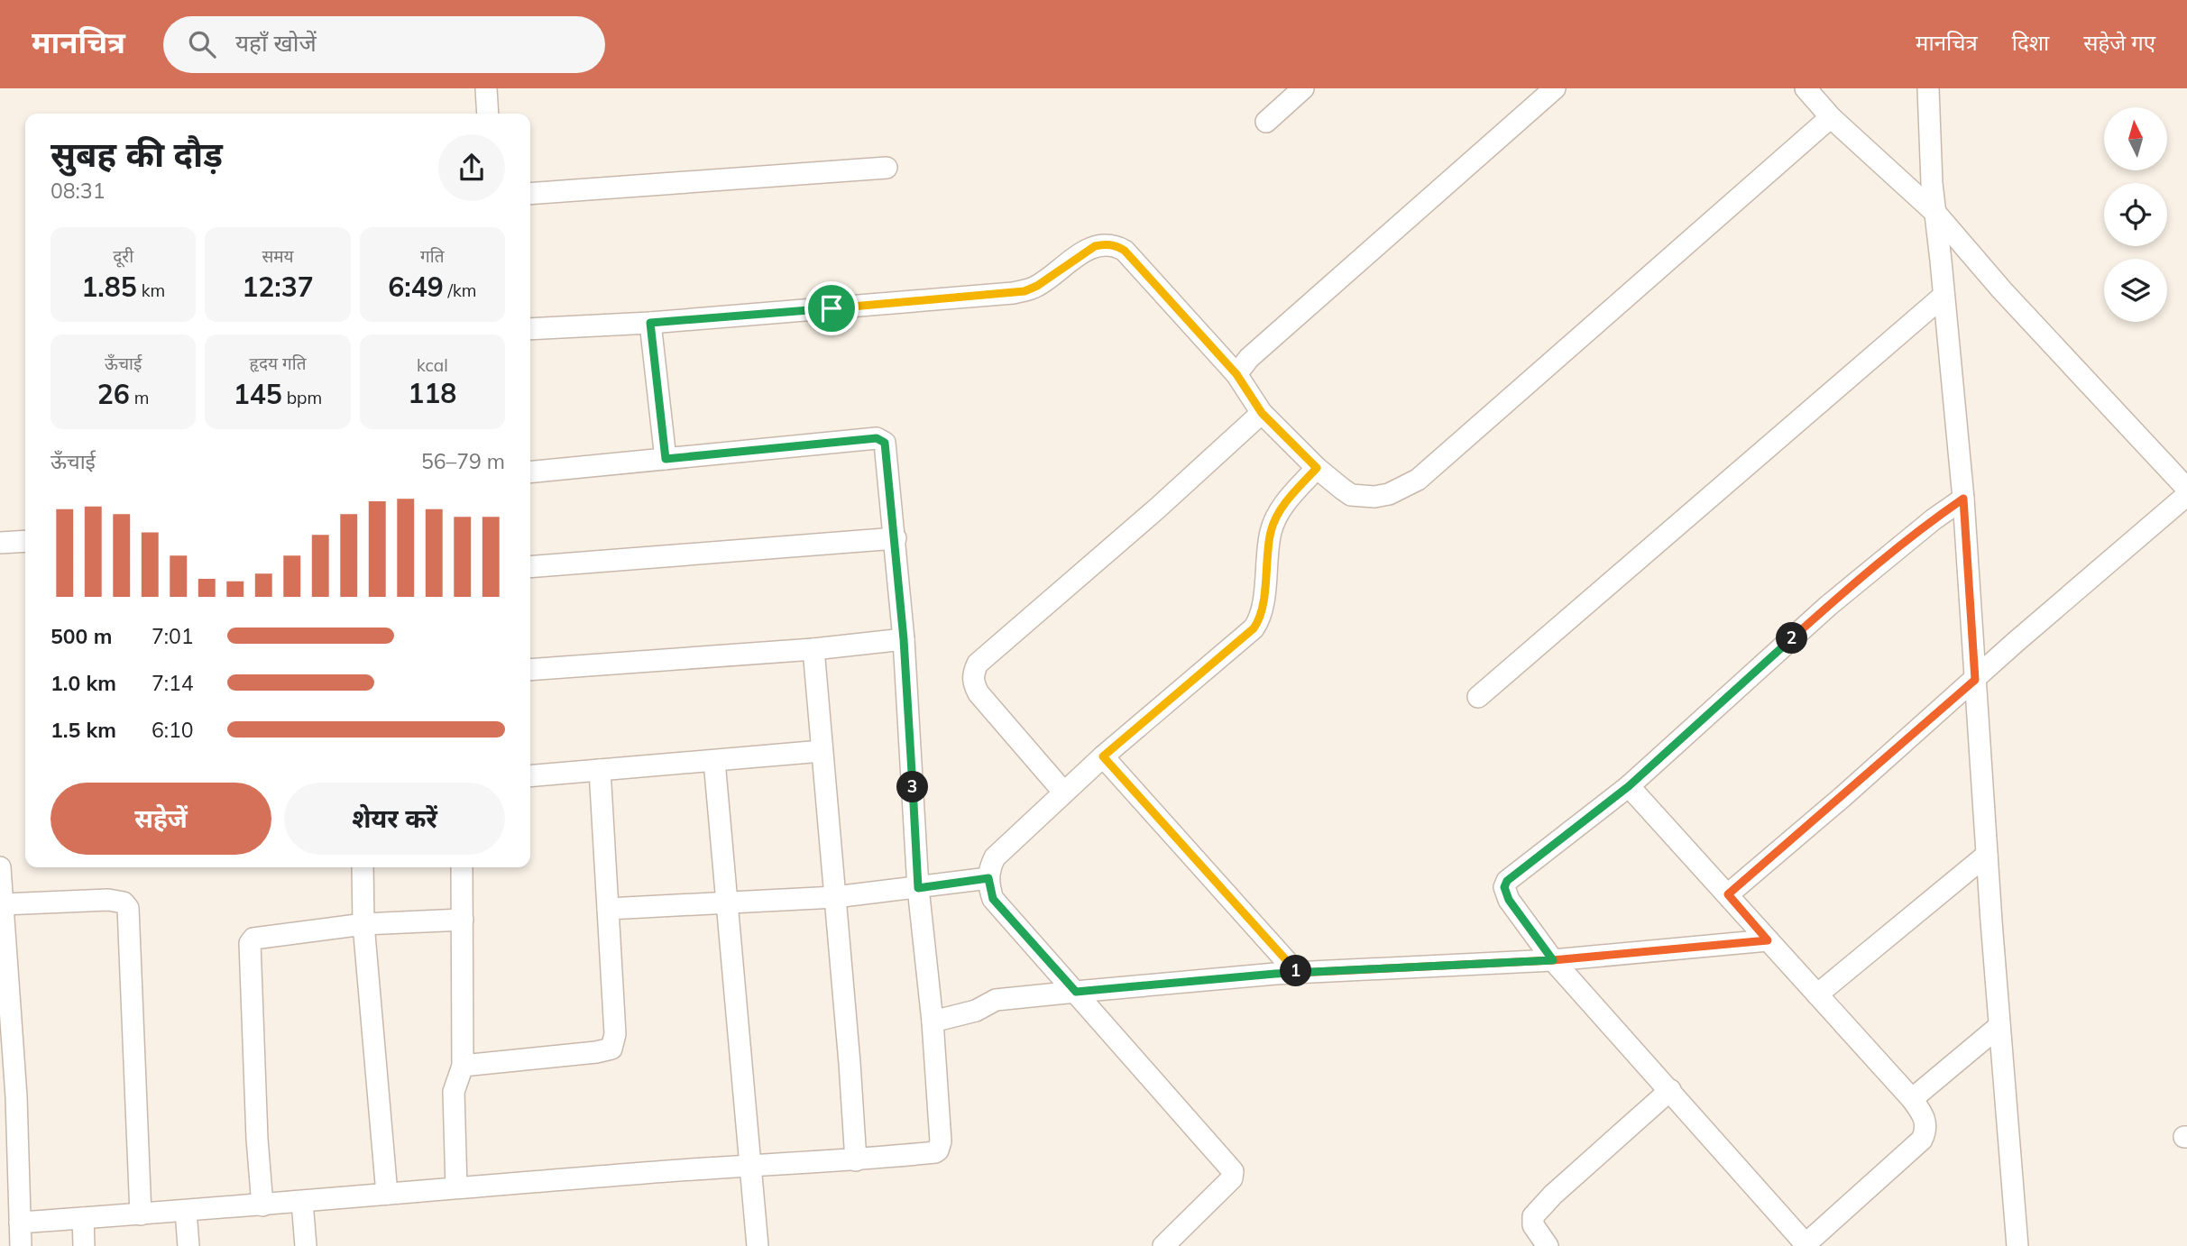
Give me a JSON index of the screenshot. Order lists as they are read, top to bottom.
{
  "north": "top",
  "page": {
    "header": "मानचित्र",
    "search": "यहाँ खोजें",
    "nav": ["मानचित्र", "दिशा", "सहेजे गए"],
    "heading": ["सुबह की दौड़", "08:31"],
    "stats": [
      ["दूरी", "1.85 km"],
      ["समय", "12:37"],
      ["गति", "6:49 /km"],
      ["ऊँचाई", "26 m"],
      ["हृदय गति", "145 bpm"],
      ["kcal", "118"]
    ],
    "chart": ["ऊँचाई", "56–79 m"],
    "list": [
      {
        "name": "500 m",
        "note": "7:01"
      },
      {
        "name": "1.0 km",
        "note": "7:14"
      },
      {
        "name": "1.5 km",
        "note": "6:10"
      }
    ],
    "pins": ["2", "3", "1"],
    "buttons": ["सहेजें", "शेयर करें"]
  }
}
